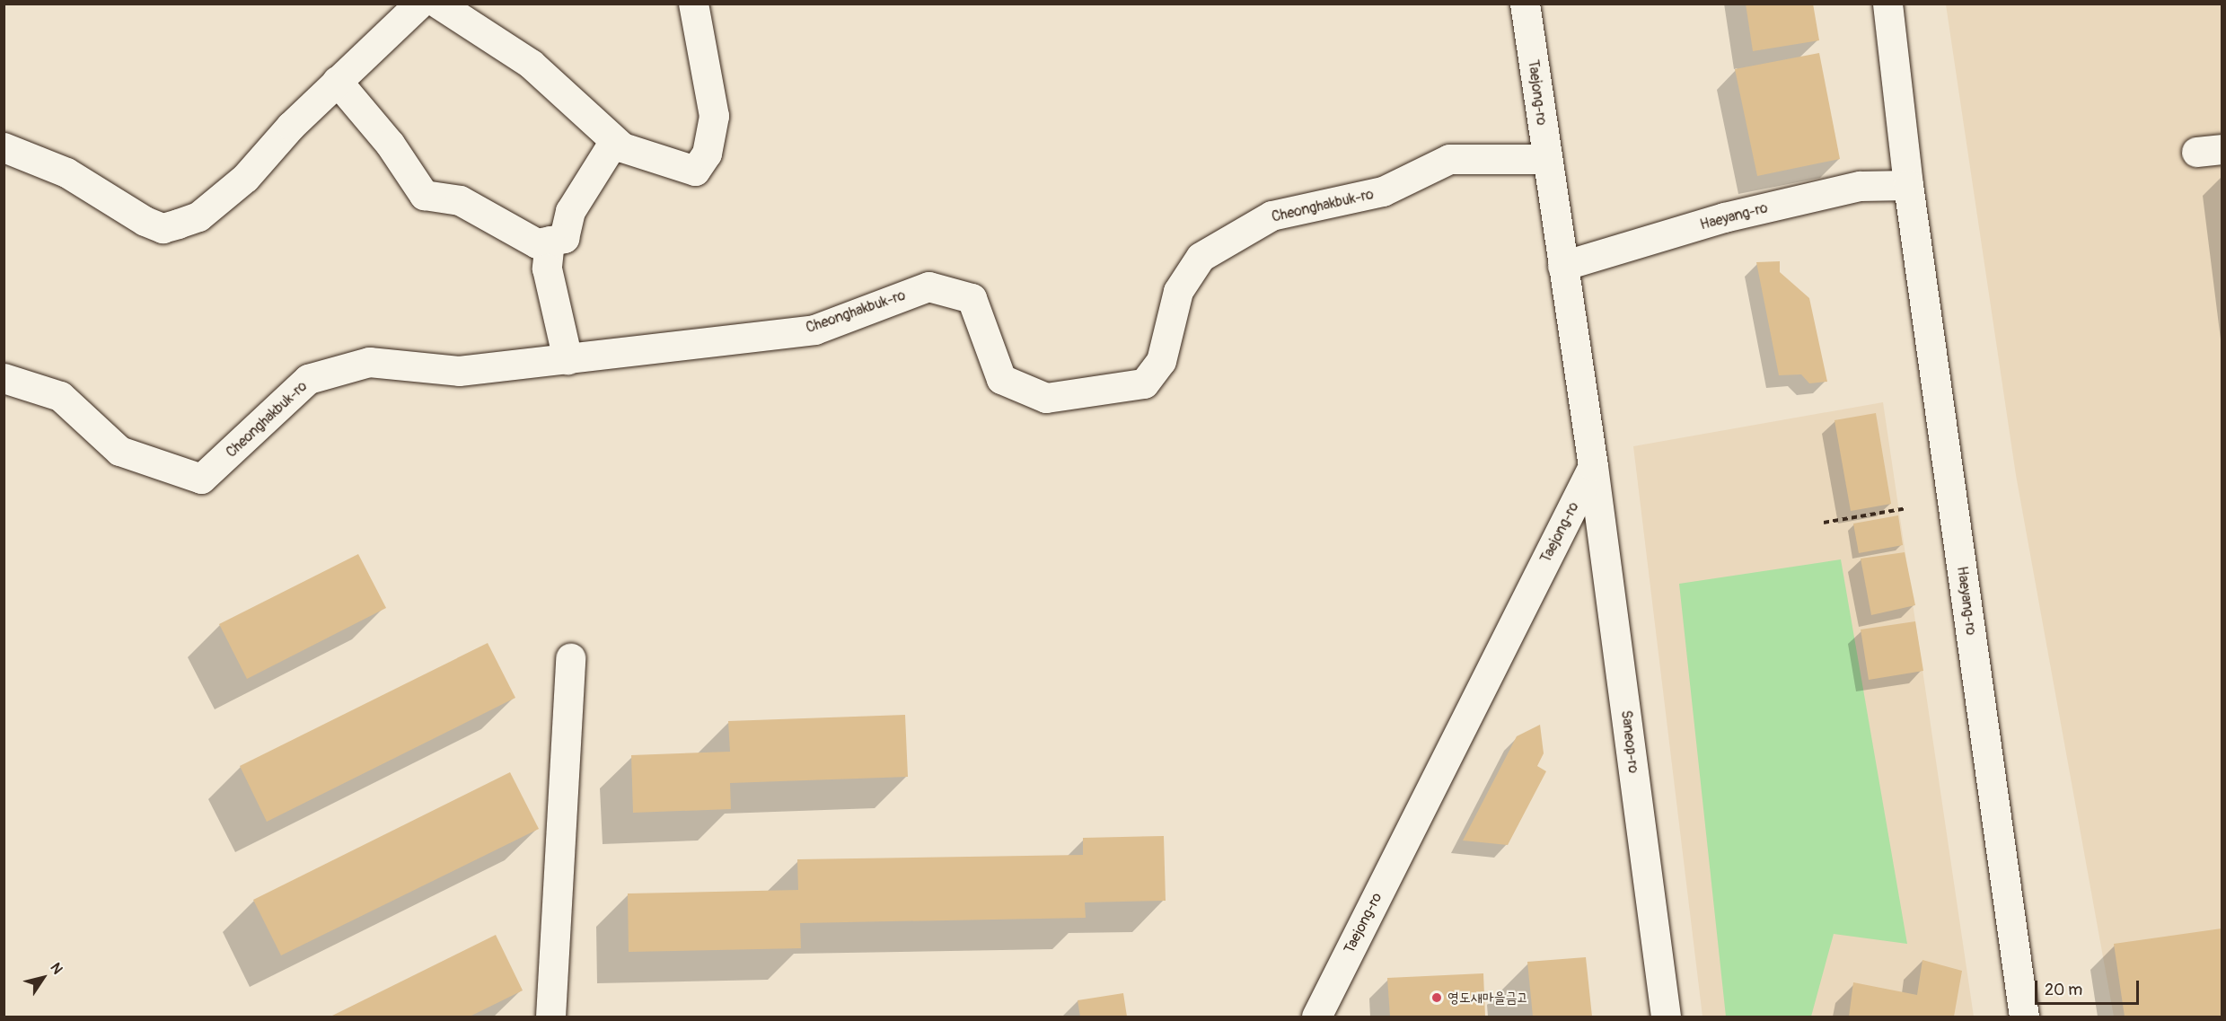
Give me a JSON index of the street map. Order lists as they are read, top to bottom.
{
  "streets": {
    "street": [
      "Taejong-ro",
      "Cheonghakbuk-ro",
      "Haeyang-ro",
      "Saneop-ro"
    ]
  },
  "crossings": [
    ["Taejong-ro", "Cheonghakbuk-ro"],
    ["Taejong-ro", "Haeyang-ro"],
    ["Taejong-ro", "Saneop-ro"]
  ],
  "places": ["영도새마을금고"],
  "scale_bar": "20 m",
  "north": "top right"
}
